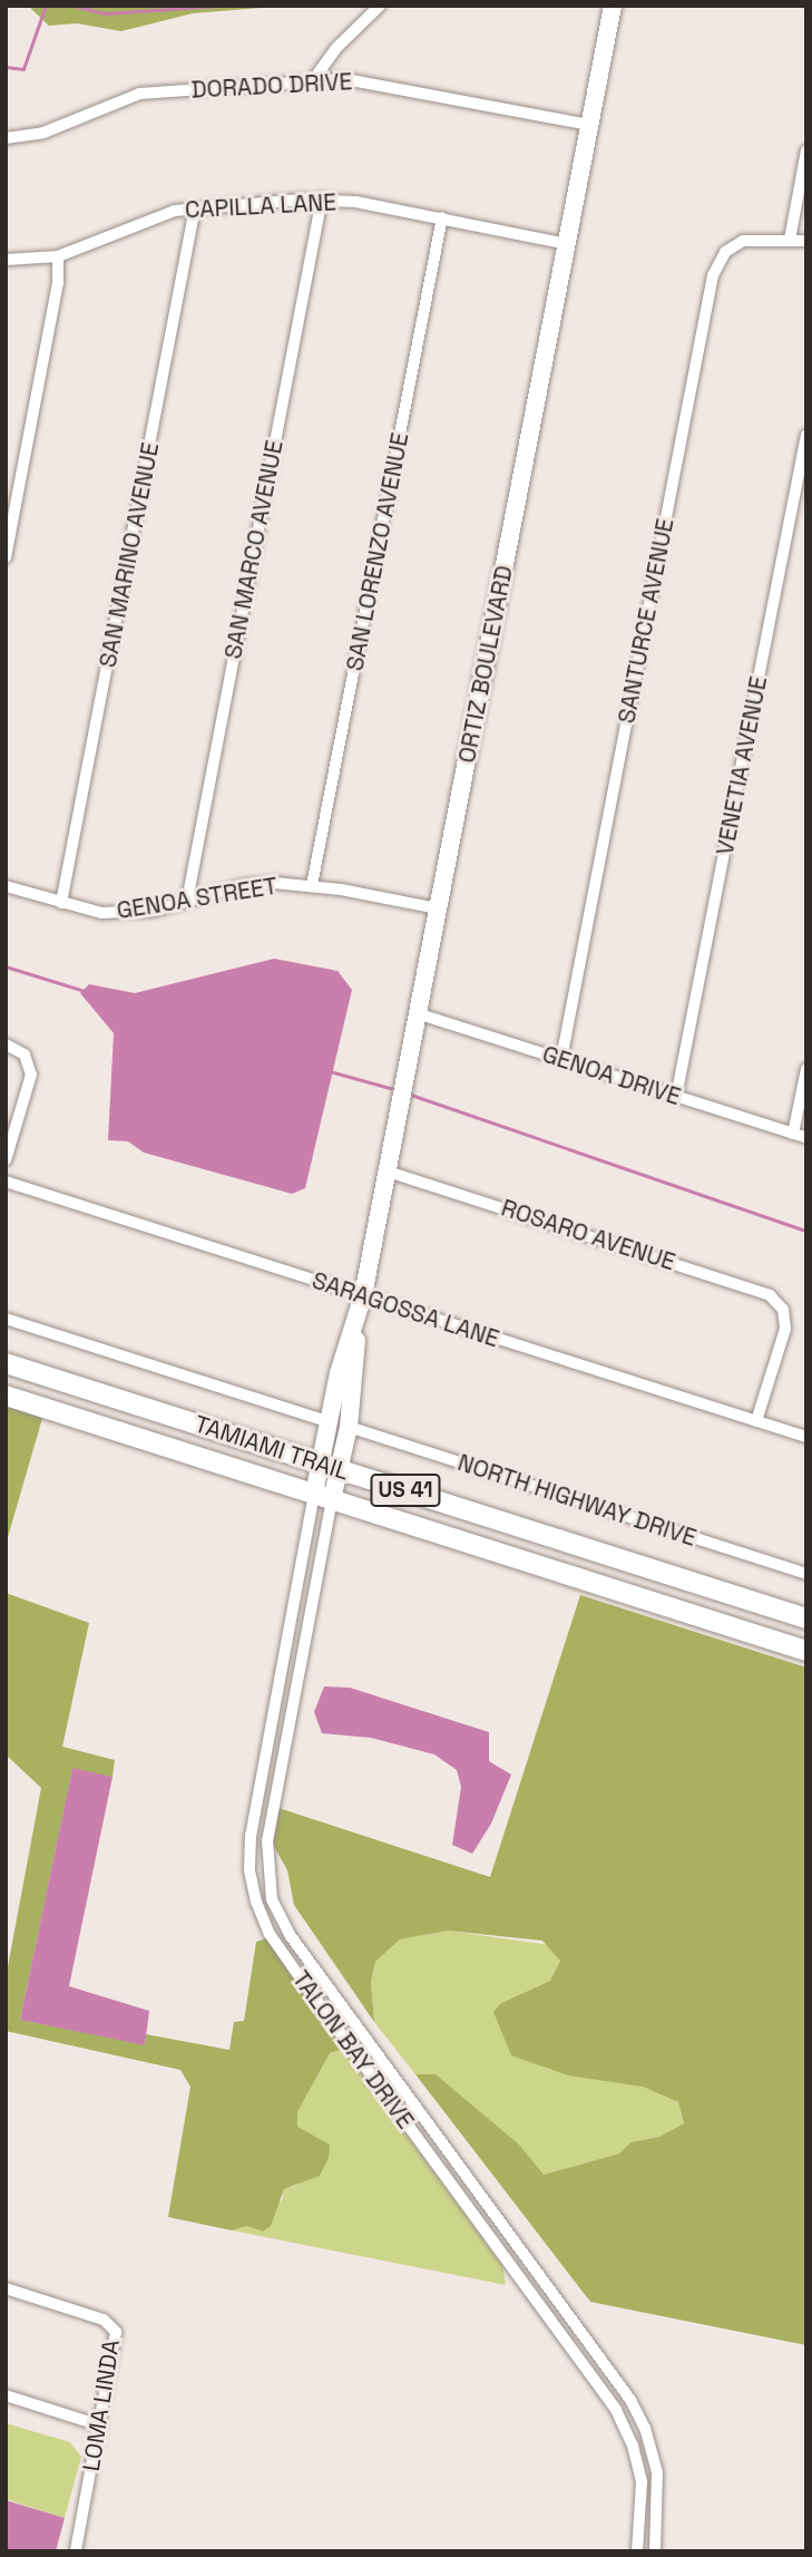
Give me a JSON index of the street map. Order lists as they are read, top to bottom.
{
  "streets": {
    "main road": ["TAMIAMI TRAIL", "US 41"],
    "street": [
      "DORADO DRIVE",
      "CAPILLA LANE",
      "SAN MARCO AVENUE",
      "SAN LORENZO AVENUE",
      "SAN MARINO AVENUE",
      "SANTURCE AVENUE",
      "ORTIZ BOULEVARD",
      "VENETIA AVENUE",
      "GENOA STREET",
      "GENOA DRIVE",
      "ROSARO AVENUE",
      "SARAGOSSA LANE",
      "NORTH HIGHWAY DRIVE",
      "TALON BAY DRIVE",
      "LOMA LINDA"
    ]
  },
  "crossings": [
    ["DORADO DRIVE", "ORTIZ BOULEVARD"],
    ["CAPILLA LANE", "SAN MARCO AVENUE"],
    ["CAPILLA LANE", "SAN LORENZO AVENUE"],
    ["CAPILLA LANE", "SAN MARINO AVENUE"],
    ["CAPILLA LANE", "ORTIZ BOULEVARD"],
    ["SAN MARCO AVENUE", "GENOA STREET"],
    ["SAN LORENZO AVENUE", "GENOA STREET"],
    ["SAN MARINO AVENUE", "GENOA STREET"],
    ["SANTURCE AVENUE", "GENOA DRIVE"],
    ["ORTIZ BOULEVARD", "GENOA STREET"],
    ["ORTIZ BOULEVARD", "GENOA DRIVE"],
    ["ORTIZ BOULEVARD", "ROSARO AVENUE"],
    ["ORTIZ BOULEVARD", "SARAGOSSA LANE"],
    ["ORTIZ BOULEVARD", "TAMIAMI TRAIL"],
    ["ORTIZ BOULEVARD", "NORTH HIGHWAY DRIVE"],
    ["VENETIA AVENUE", "GENOA DRIVE"],
    ["ROSARO AVENUE", "SARAGOSSA LANE"],
    ["TAMIAMI TRAIL", "TALON BAY DRIVE"]
  ]
}
